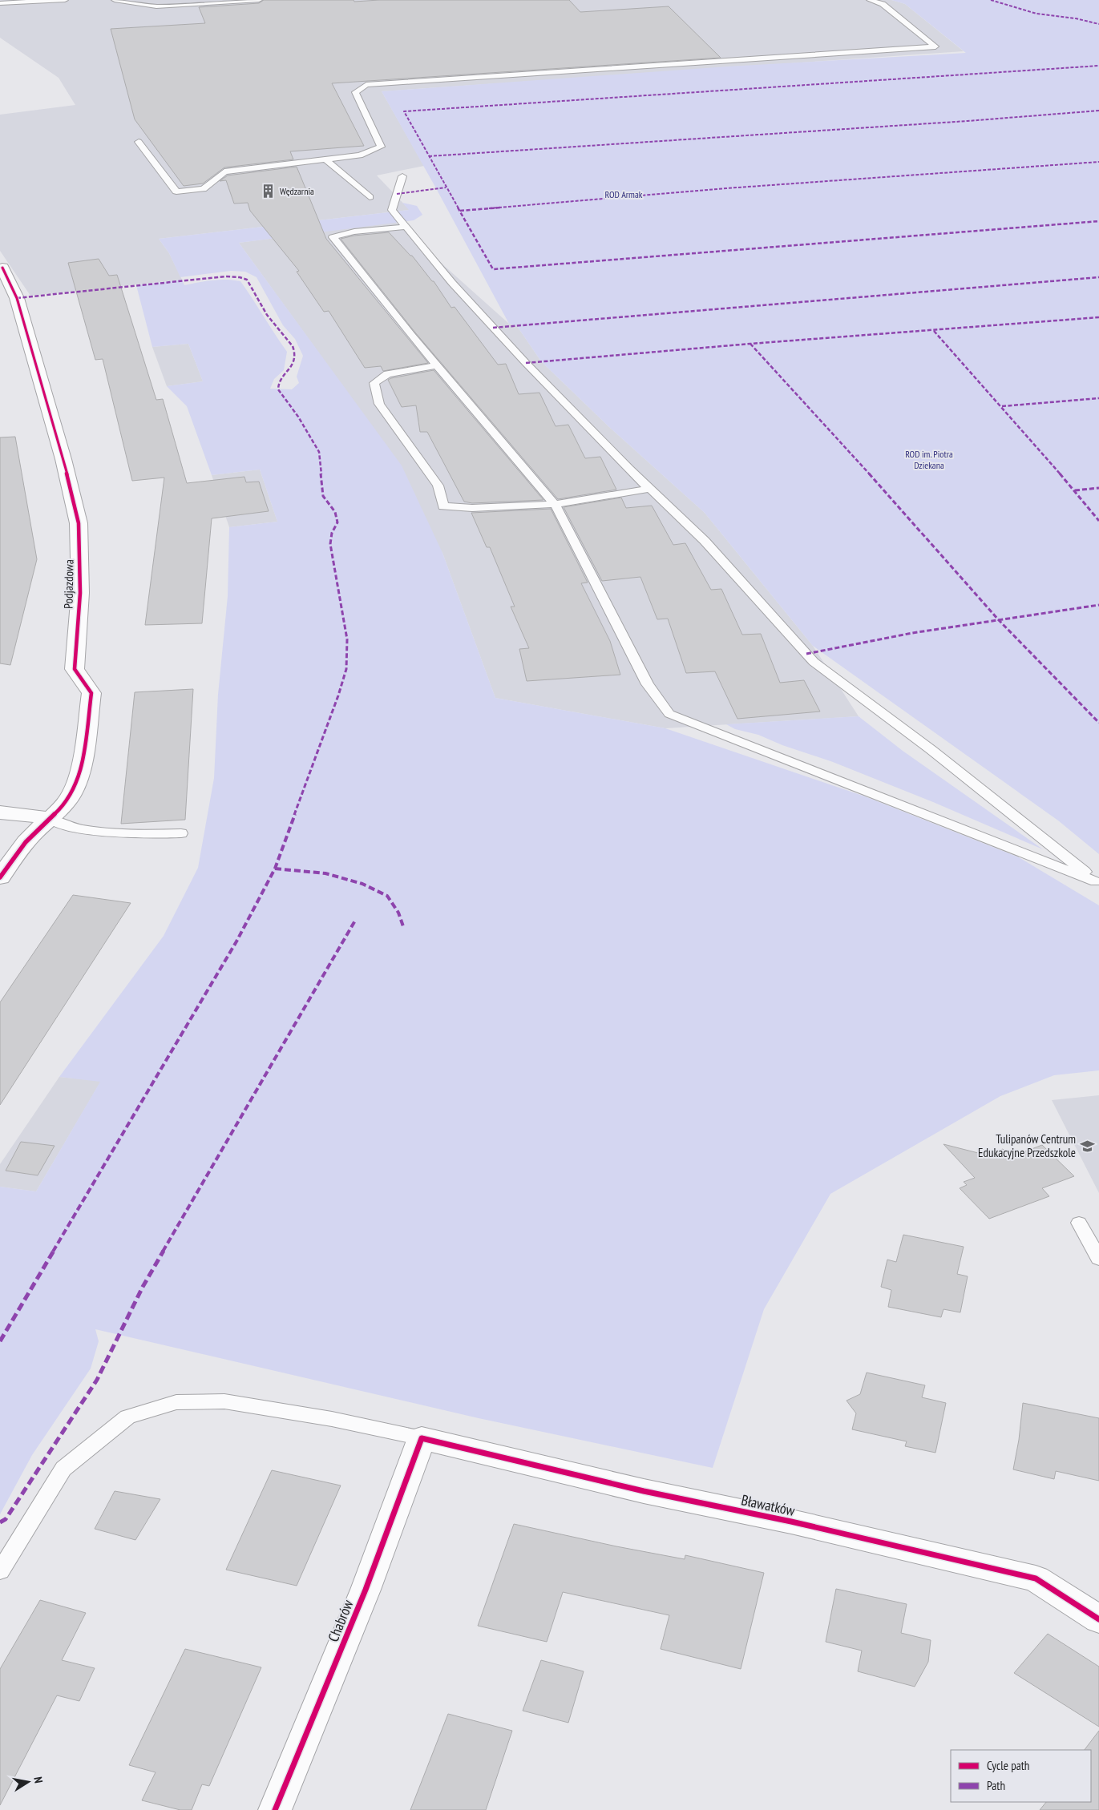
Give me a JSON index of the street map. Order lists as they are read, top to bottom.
{
  "streets": {
    "street": ["Podjazdowa", "Bławatków", "Chabrów"]
  },
  "crossings": [
    ["Bławatków", "Chabrów"]
  ],
  "parks": ["ROD Armak", "ROD im. Piotra Dziekana"],
  "places": {
    "building": ["Wędzarnia"],
    "school or university": ["Tulipanów Centrum Edukacyjne Przedszkole"]
  },
  "legend": ["Cycle path", "Path"],
  "north": "right"
}
